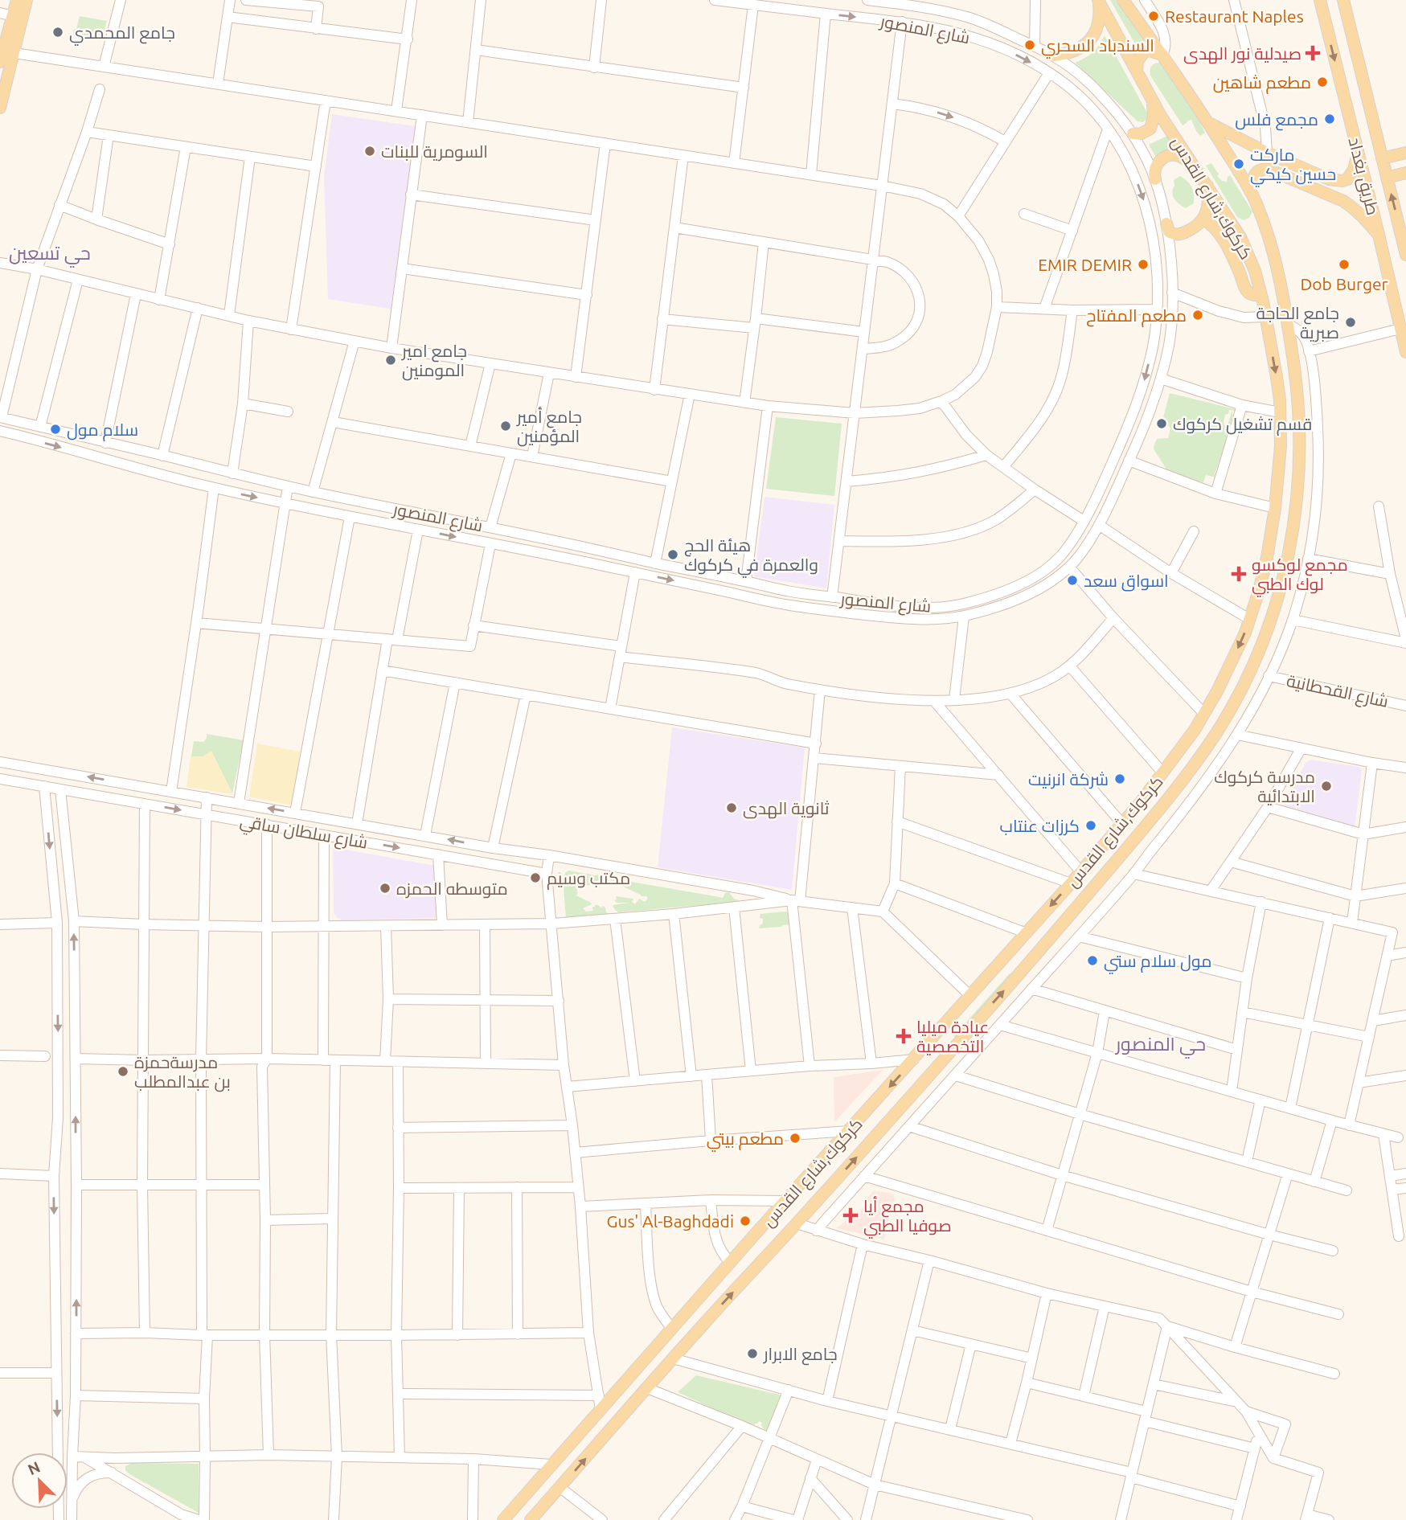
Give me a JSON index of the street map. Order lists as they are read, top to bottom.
{
  "streets": {
    "main road": ["طريق بغداد", "كركوك,شارع القدس"],
    "street": ["شارع المنصور", "شارع القحطانية", "شارع سلطان ساقي"]
  },
  "crossings": [
    ["شارع المنصور", "كركوك,شارع القدس"]
  ],
  "districts": ["حي تسعين", "حي المنصور"],
  "places": {
    "other": [
      "Restaurant Naples",
      "جامع المحمدي",
      "السندباد السحري",
      "مطعم شاهين",
      "مجمع فلس",
      "السومرية للبنات",
      "ماركت حسين كيكي",
      "EMIR DEMIR",
      "Dob Burger",
      "مطعم المفتاح",
      "جامع الحاجة صبرية",
      "جامع امير المومنين",
      "قسم تشغيل كركوك",
      "جامع أمير المؤمنين",
      "سلام مول",
      "هيئة الحج والعمرة في كركوك",
      "اسواق سعد",
      "شركة انرنيت",
      "مدرسة كركوك الابتدائية",
      "ثانوية الهدى",
      "كرزات عنتاب",
      "مكتب وسيم",
      "متوسطه الحمزه",
      "مول سلام ستي",
      "مدرسةحمزة بن عبدالمطلب",
      "مطعم بيتي",
      "Gus' Al-Baghdadi",
      "جامع الابرار"
    ],
    "health": [
      "صيدلية نور الهدى",
      "مجمع لوكسو لوك الطبي",
      "عيادة ميليا التخصصية",
      "مجمع أيا صوفيا الطبي"
    ]
  },
  "north": "top left"
}
